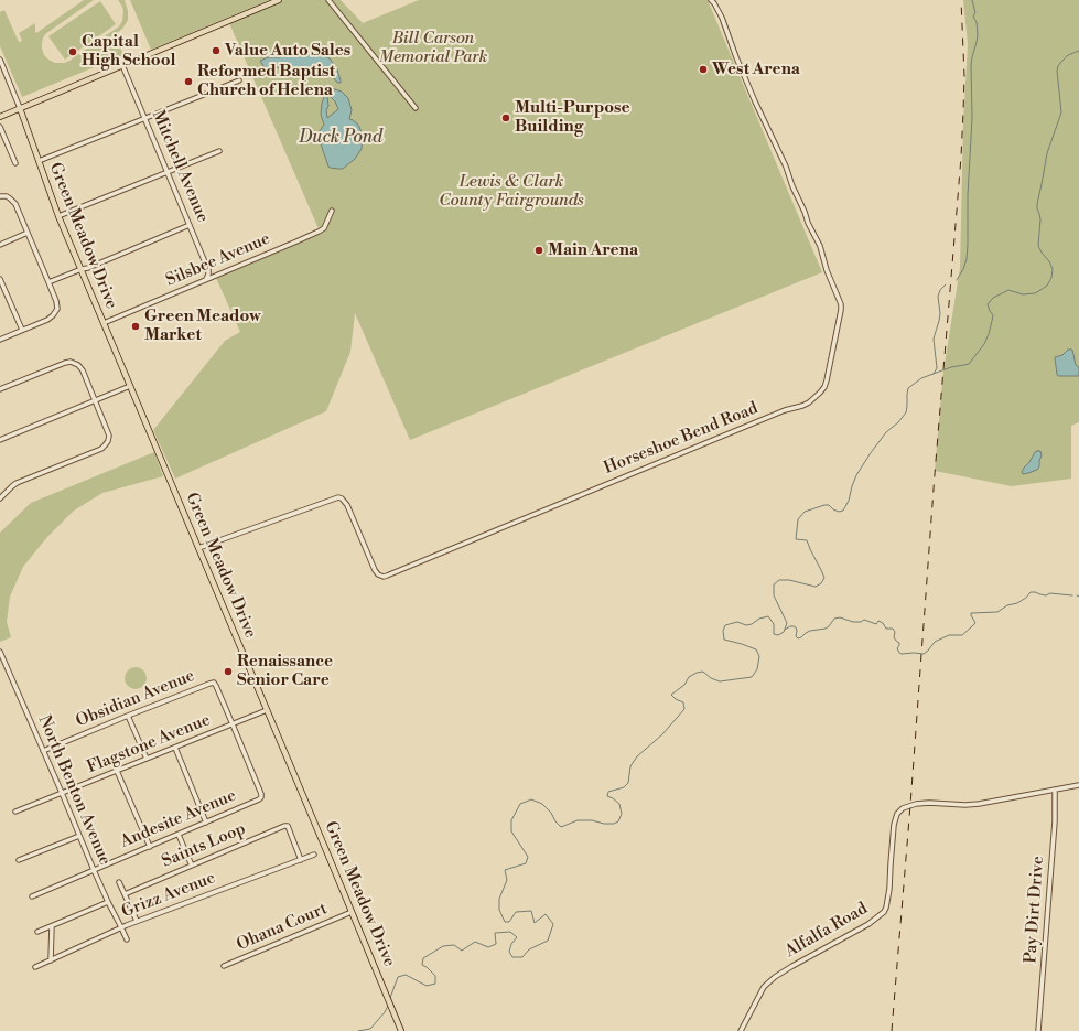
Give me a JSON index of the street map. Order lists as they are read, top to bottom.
{
  "streets": {
    "main road": ["Green Meadow Drive"],
    "street": [
      "Mitchell Avenue",
      "Silsbee Avenue",
      "Horseshoe Bend Road",
      "Obsidian Avenue",
      "Flagstone Avenue",
      "North Benton Avenue",
      "Andesite Avenue",
      "Saints Loop",
      "Grizz Avenue",
      "Pay Dirt Drive",
      "Ohana Court",
      "Alfalfa Road"
    ]
  },
  "crossings": [
    ["Mitchell Avenue", "Silsbee Avenue"],
    ["Green Meadow Drive", "Silsbee Avenue"],
    ["Green Meadow Drive", "Horseshoe Bend Road"],
    ["Green Meadow Drive", "Flagstone Avenue"],
    ["Green Meadow Drive", "Ohana Court"],
    ["Obsidian Avenue", "Flagstone Avenue"],
    ["Obsidian Avenue", "North Benton Avenue"],
    ["Obsidian Avenue", "Andesite Avenue"],
    ["Flagstone Avenue", "North Benton Avenue"],
    ["Flagstone Avenue", "Andesite Avenue"],
    ["North Benton Avenue", "Andesite Avenue"],
    ["North Benton Avenue", "Grizz Avenue"],
    ["Saints Loop", "Grizz Avenue"],
    ["Pay Dirt Drive", "Alfalfa Road"]
  ],
  "water": ["Duck Pond"],
  "parks": ["Bill Carson Memorial Park", "Lewis & Clark County Fairgrounds"],
  "places": [
    "Value Auto Sales",
    "Capital High School",
    "West Arena",
    "Reformed Baptist Church of Helena",
    "Multi-Purpose Building",
    "Main Arena",
    "Green Meadow Market",
    "Renaissance Senior Care"
  ]
}
